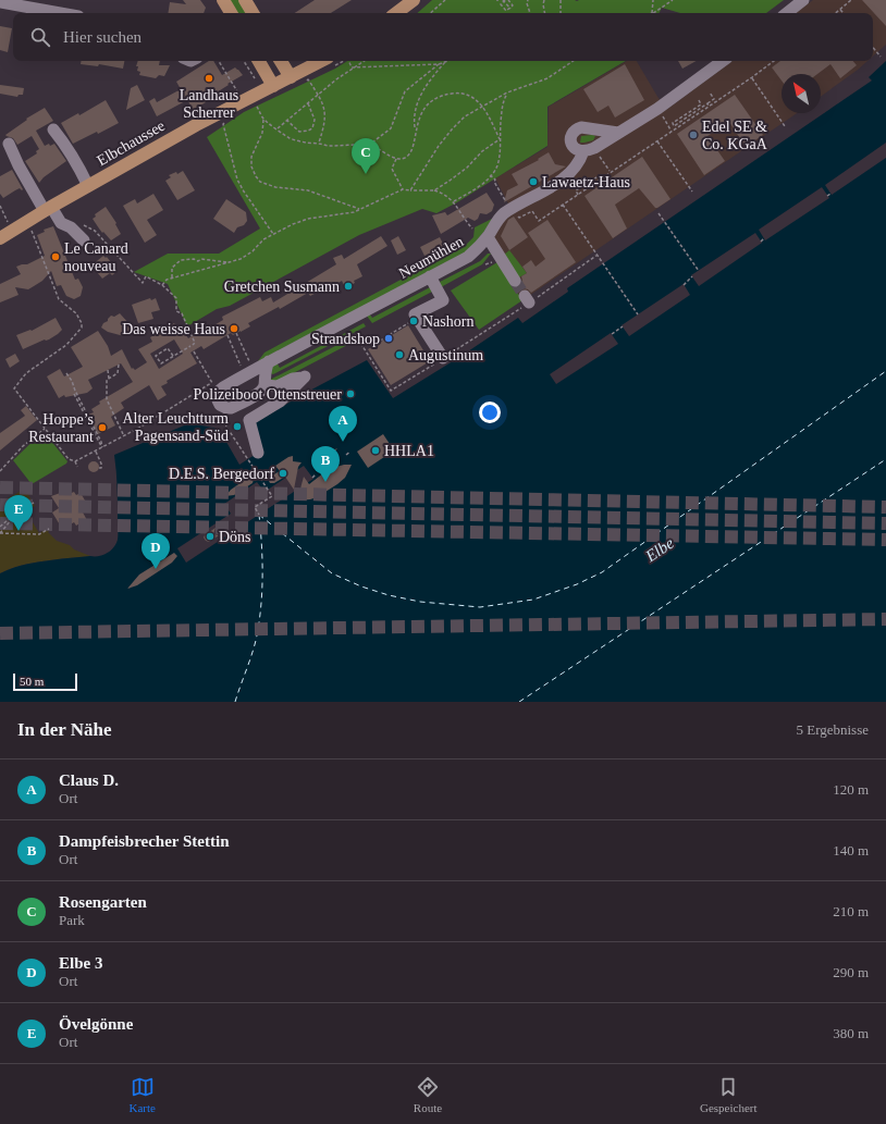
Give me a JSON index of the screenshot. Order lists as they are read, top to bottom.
{
  "streets": {
    "main road": ["Elbchaussee"],
    "street": ["Neumühlen"]
  },
  "water": ["Elbe"],
  "places": [
    "Landhaus Scherrer",
    "Edel SE & Co. KGaA",
    "Lawaetz-Haus",
    "Le Canard nouveau",
    "Gretchen Susmann",
    "Nashorn",
    "Das weisse Haus",
    "Strandshop",
    "Augustinum",
    "Polizeiboot Ottenstreuer",
    "Alter Leuchtturm Pagensand-Süd",
    "Hoppe’s Restaurant",
    "HHLA1",
    "D.E.S. Bergedorf",
    "Döns"
  ],
  "scale_bar": "50 m",
  "north": "top left",
  "page": {
    "search": "Hier suchen",
    "pins": [
      "C",
      "A",
      "B",
      "E",
      "D"
    ],
    "scale": "50 m",
    "heading": ["In der Nähe", "5 Ergebnisse"],
    "list": [
      {
        "mark": "A",
        "name": "Claus D.",
        "note": "Ort",
        "value": "120 m"
      },
      {
        "mark": "B",
        "name": "Dampfeisbrecher Stettin",
        "note": "Ort",
        "value": "140 m"
      },
      {
        "mark": "C",
        "name": "Rosengarten",
        "note": "Park",
        "value": "210 m"
      },
      {
        "mark": "D",
        "name": "Elbe 3",
        "note": "Ort",
        "value": "290 m"
      },
      {
        "mark": "E",
        "name": "Övelgönne",
        "note": "Ort",
        "value": "380 m"
      }
    ],
    "nav": ["Karte", "Route", "Gespeichert"]
  }
}
